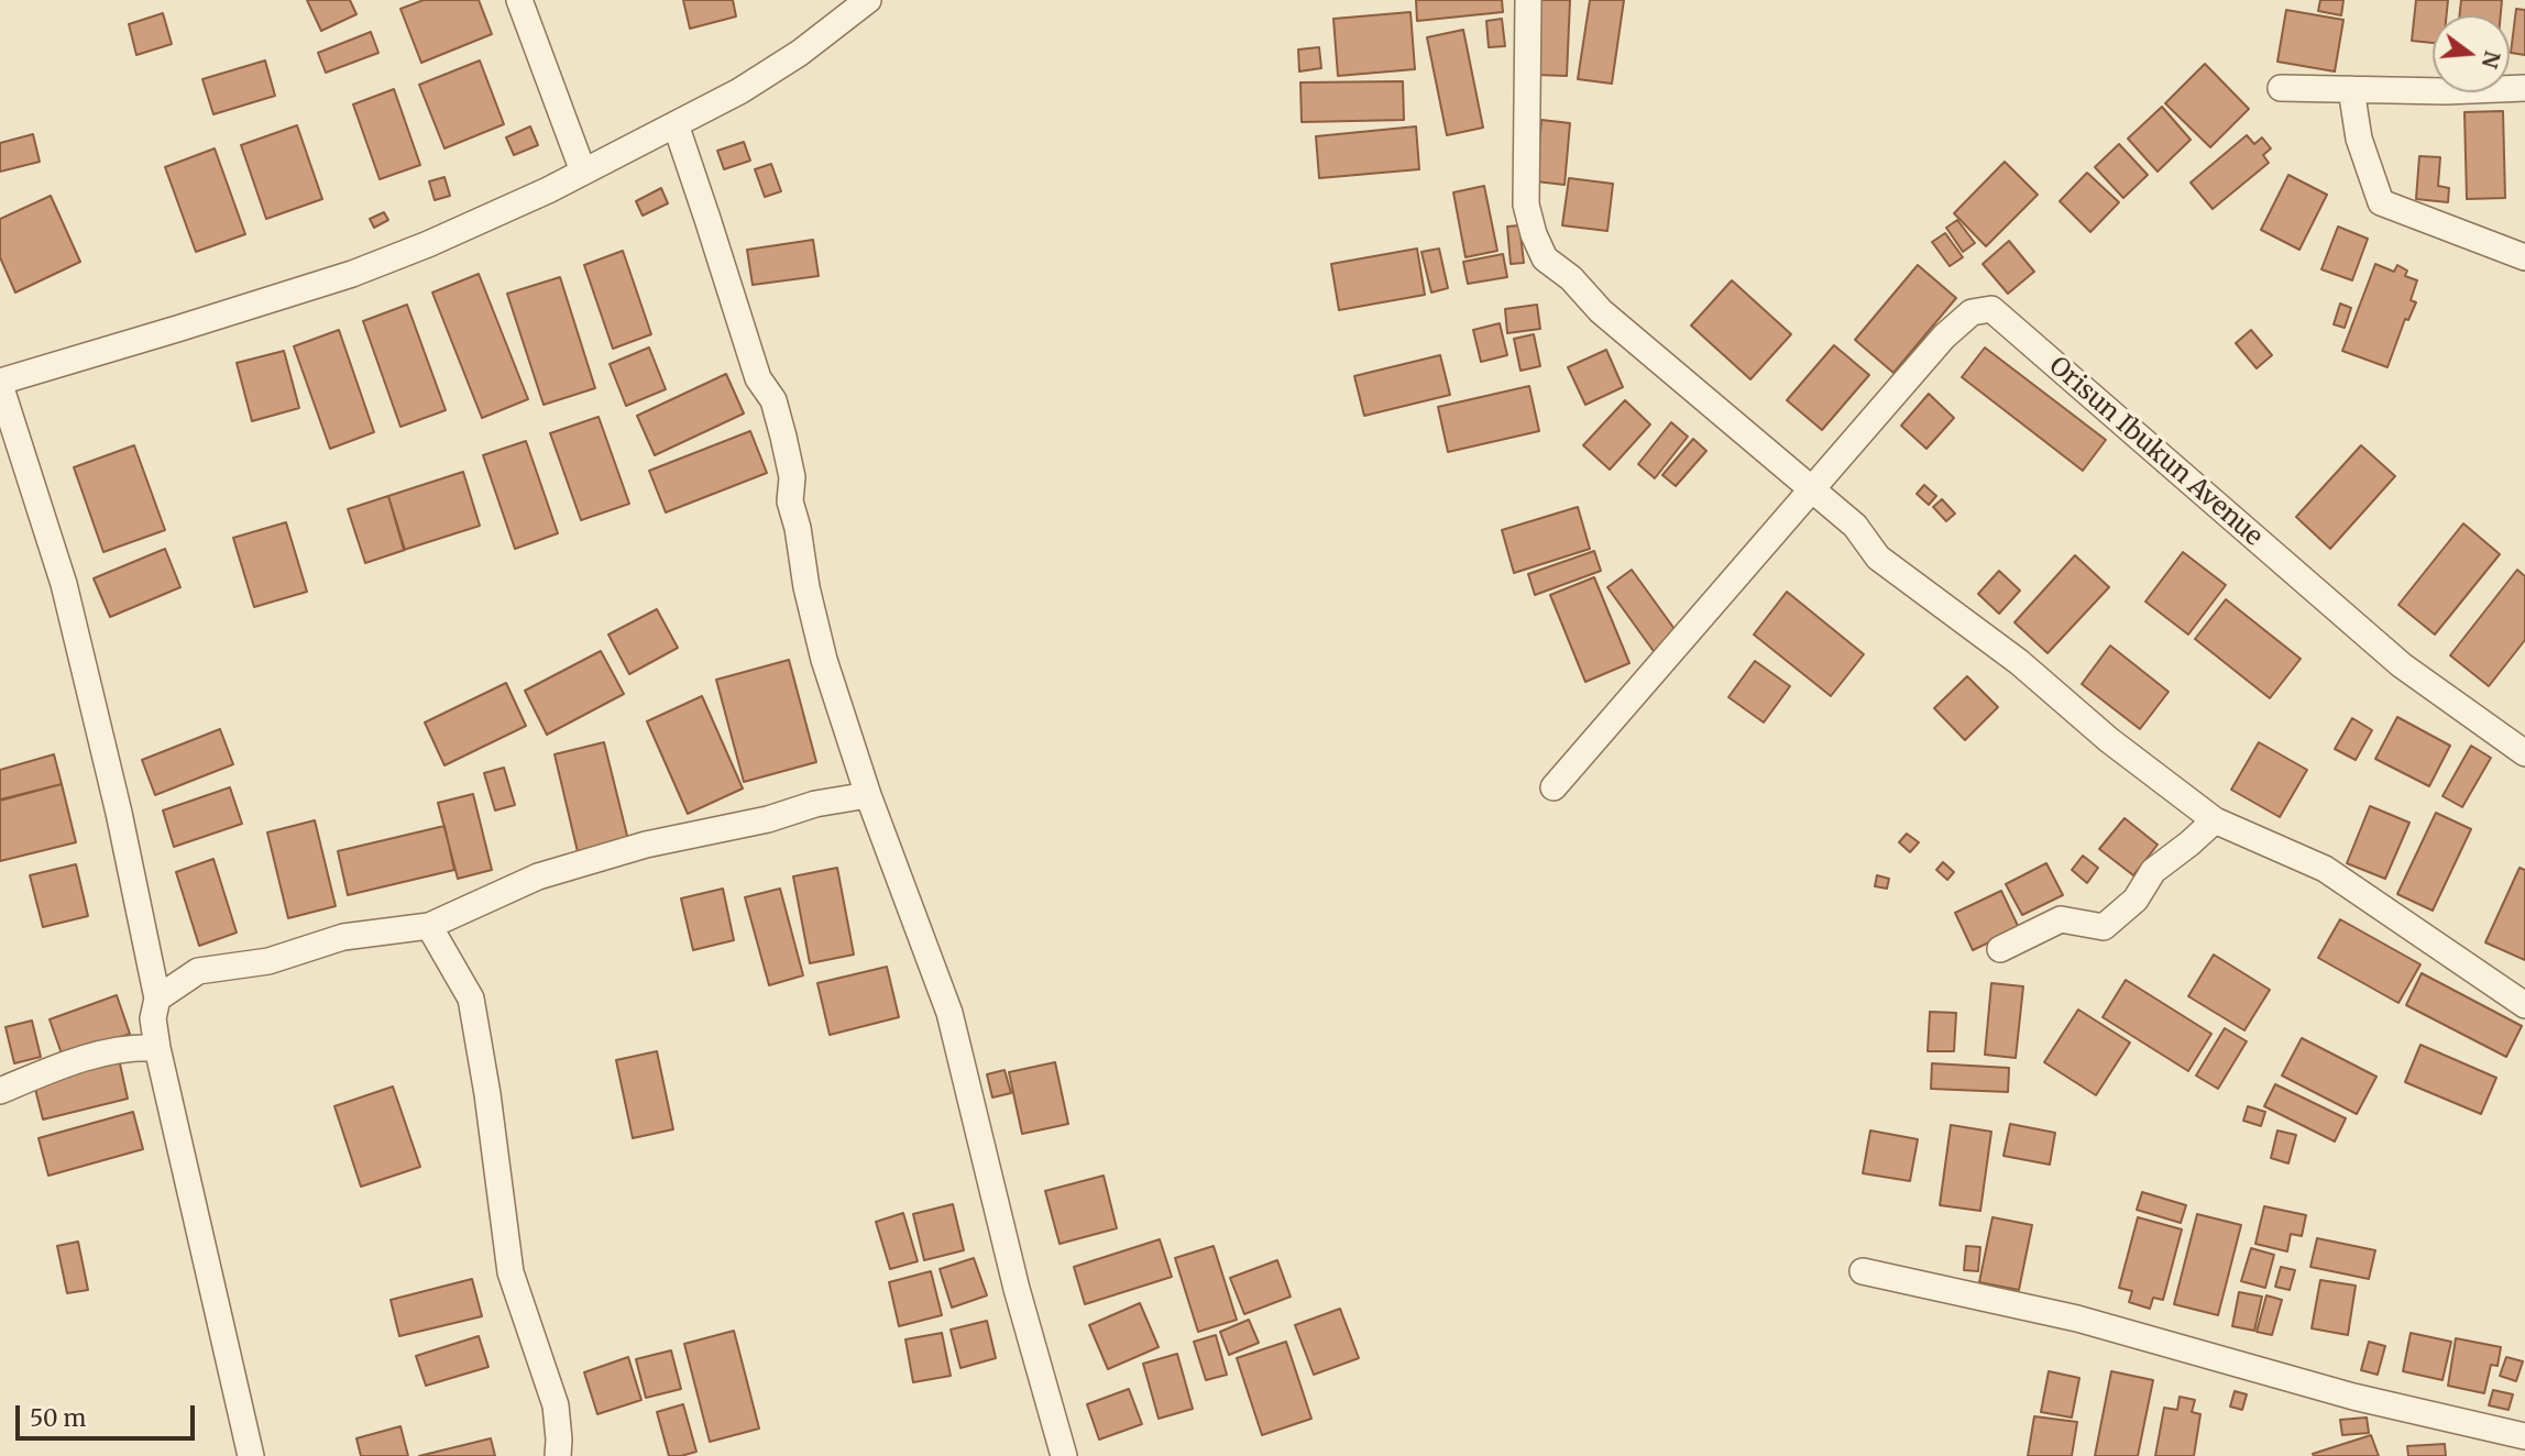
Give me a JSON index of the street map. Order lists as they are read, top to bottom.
{
  "streets": {
    "street": ["Orisun Ibukun Avenue"]
  },
  "scale_bar": "50 m",
  "north": "right"
}
